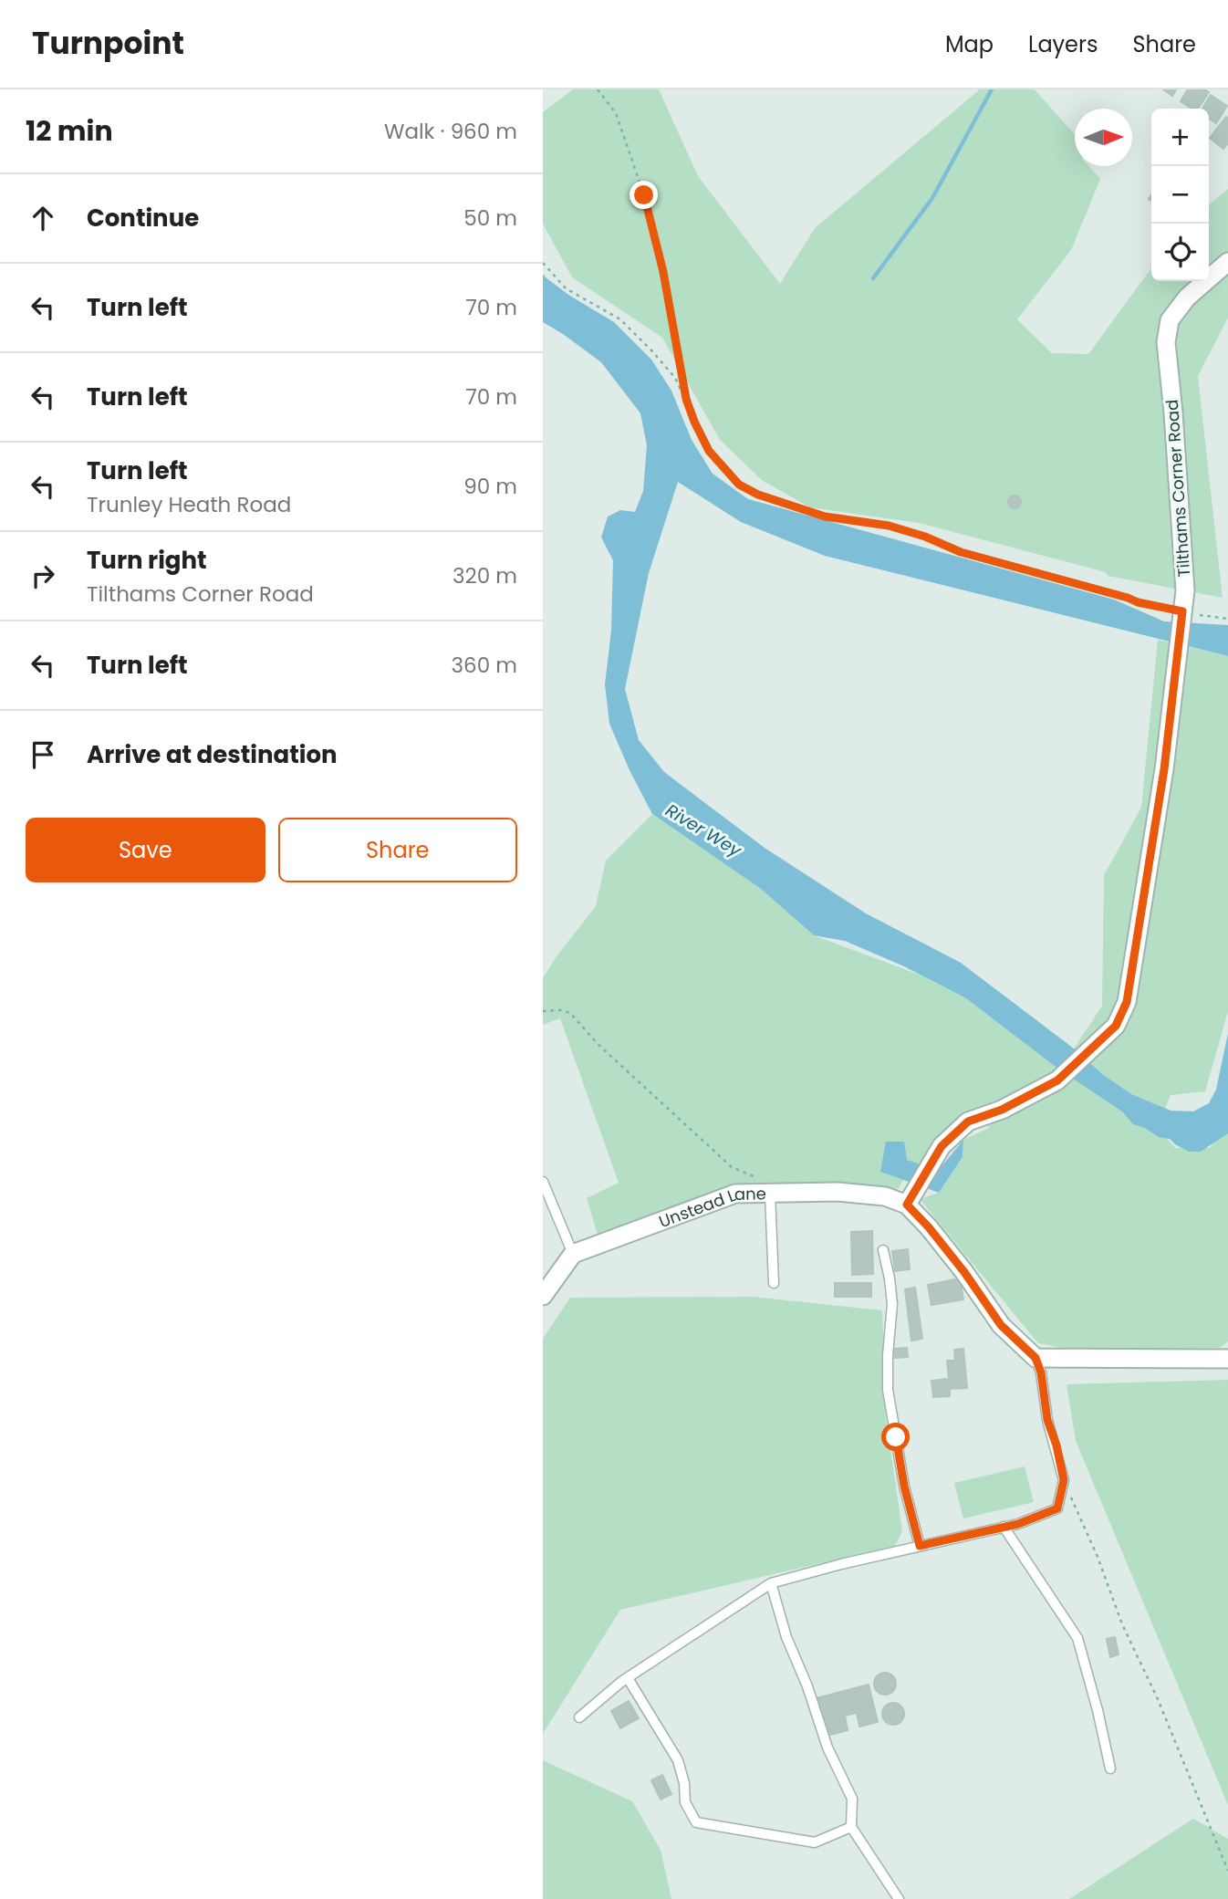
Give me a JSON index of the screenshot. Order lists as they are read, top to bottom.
{
  "streets": {
    "street": ["Tilthams Corner Road", "Unstead Lane"]
  },
  "crossings": [
    ["Tilthams Corner Road", "Unstead Lane"]
  ],
  "water": ["River Wey"],
  "north": "right",
  "page": {
    "header": "Turnpoint",
    "nav": ["Map", "Layers", "Share"],
    "heading": ["12 min", "Walk · 960 m"],
    "map_buttons": ["+", "−"],
    "list": [
      ["Continue", "50 m"],
      ["Turn left", "70 m"],
      ["Turn left", "70 m"],
      ["Turn left", "Trunley Heath Road", "90 m"],
      ["Turn right", "Tilthams Corner Road", "320 m"],
      ["Turn left", "360 m"],
      "Arrive at destination"
    ],
    "buttons": ["Save", "Share"]
  }
}
